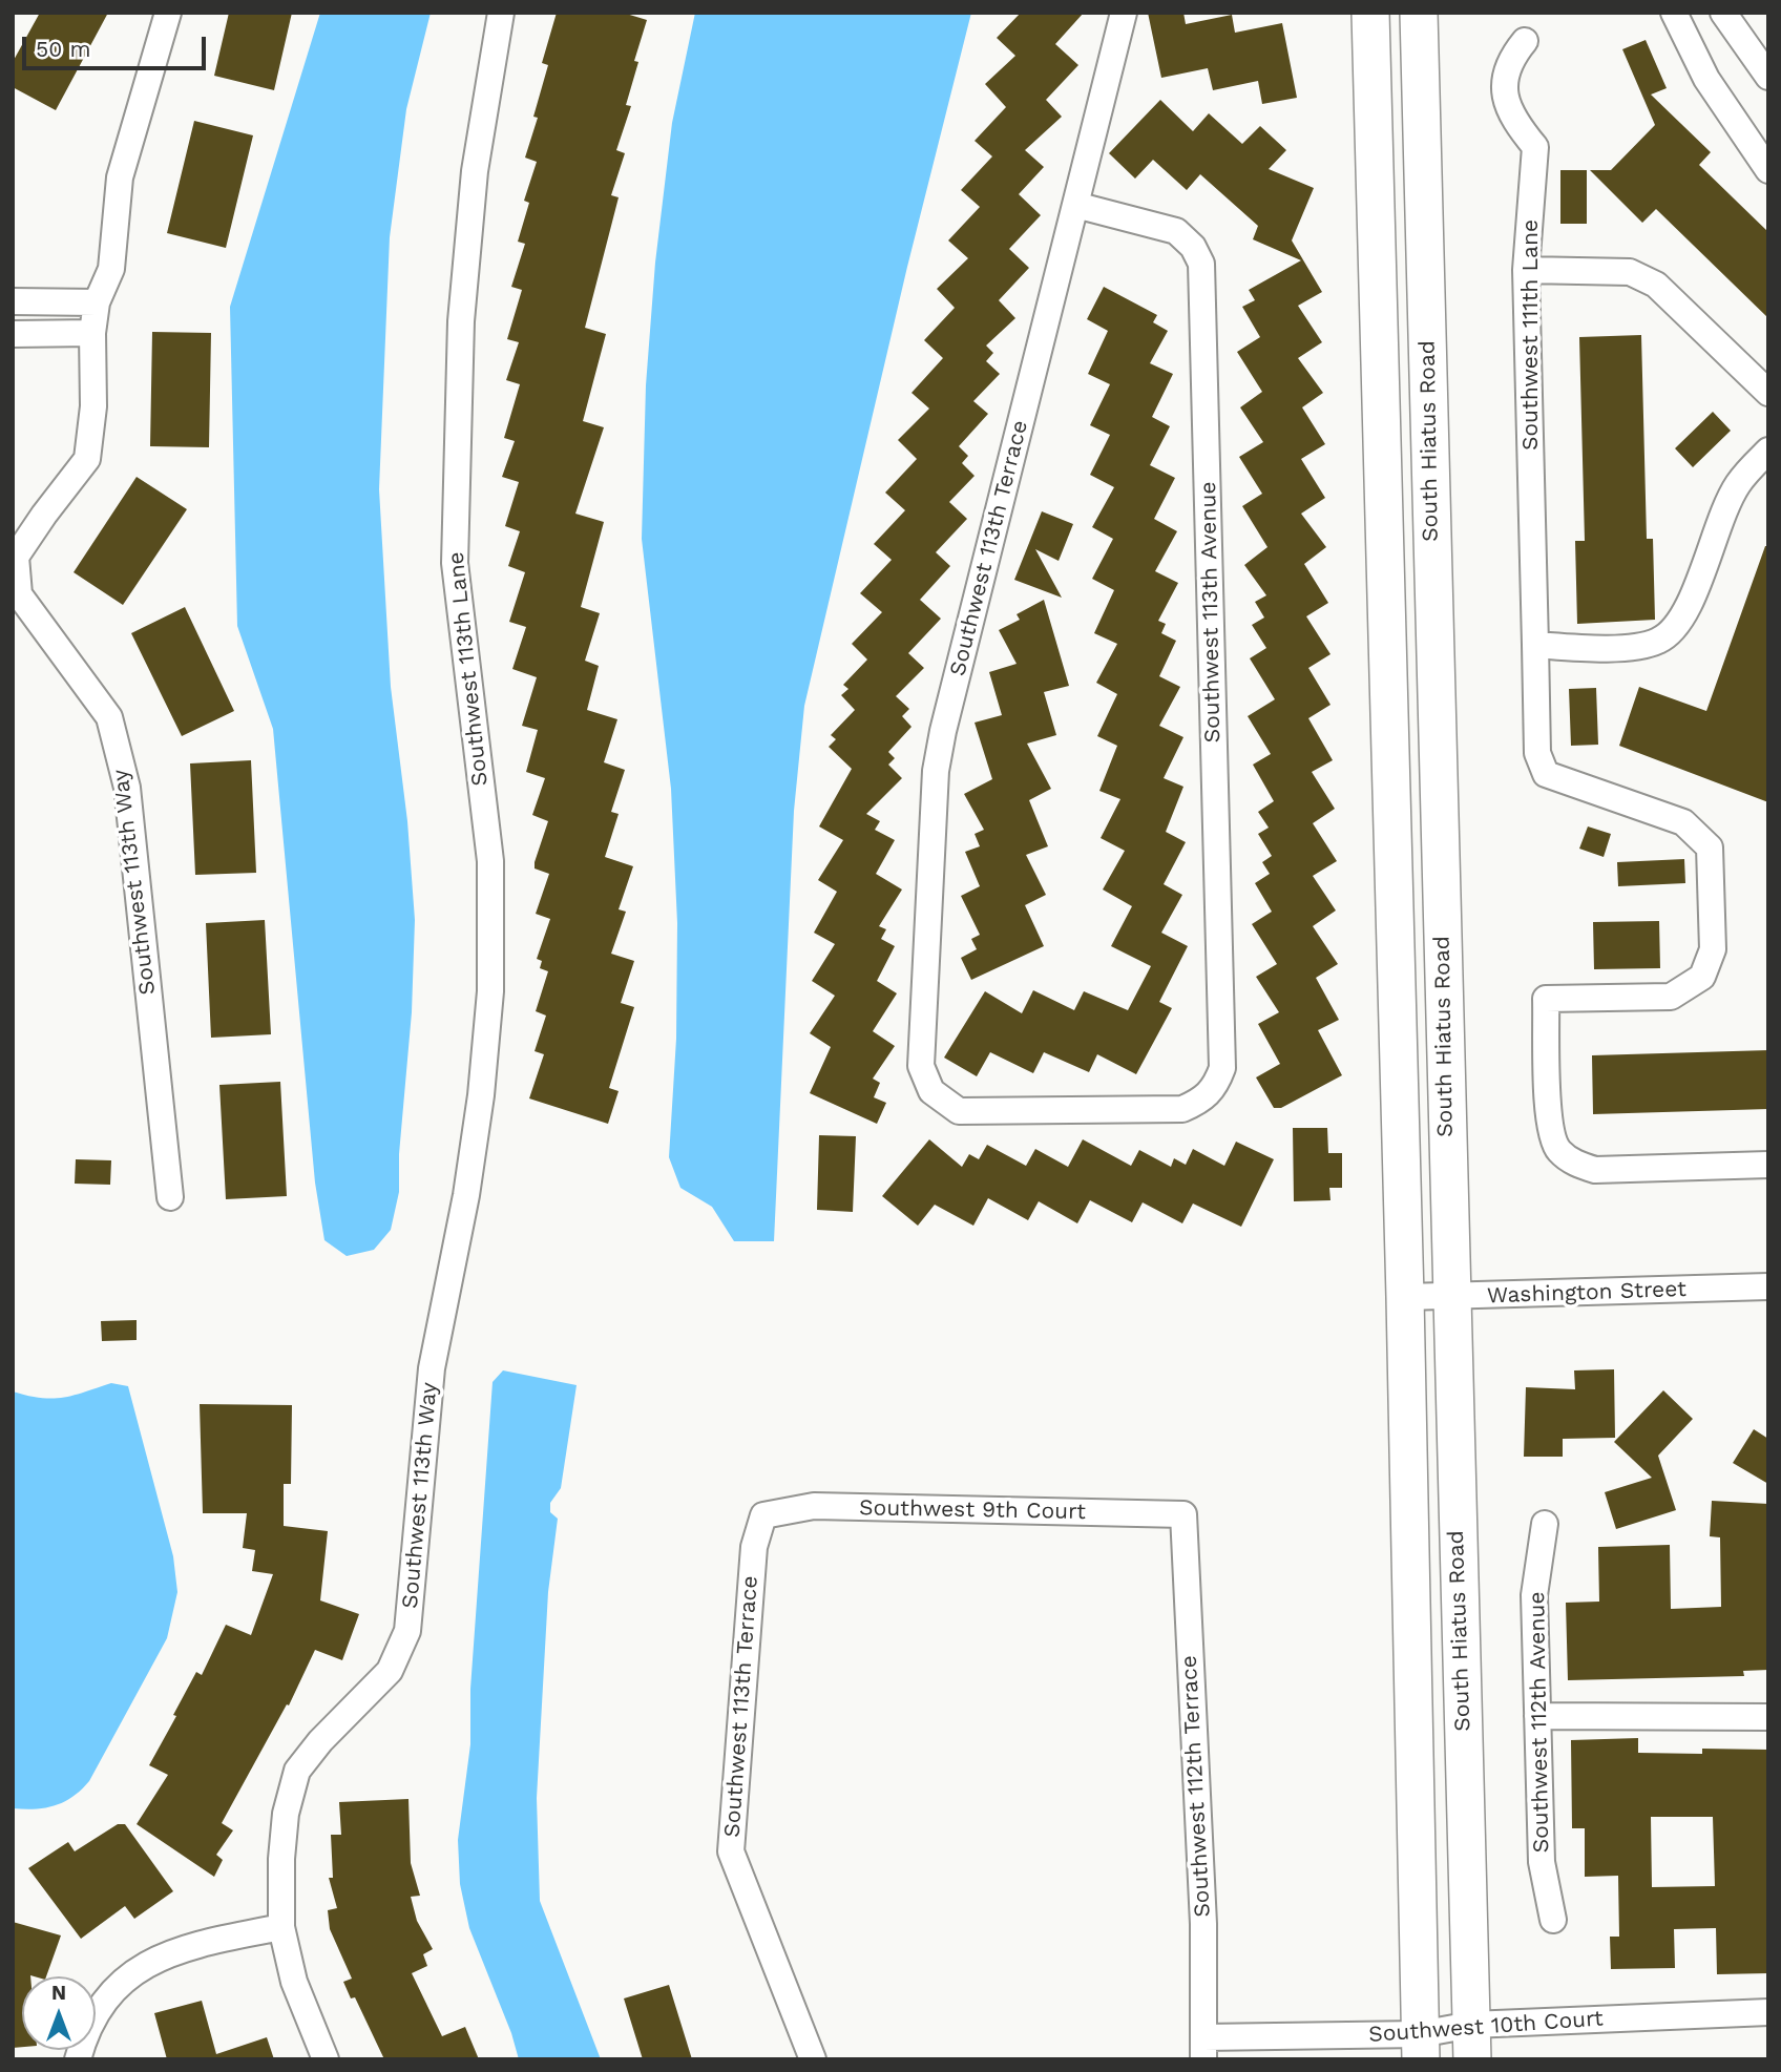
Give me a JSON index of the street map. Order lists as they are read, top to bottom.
{
  "streets": {
    "main road": ["South Hiatus Road"],
    "street": [
      "Southwest 111th Lane",
      "Southwest 113th Terrace",
      "Southwest 113th Avenue",
      "Southwest 113th Lane",
      "Southwest 113th Way",
      "Washington Street",
      "Southwest 9th Court",
      "Southwest 112th Avenue",
      "Southwest 112th Terrace",
      "Southwest 10th Court"
    ]
  },
  "crossings": [
    ["South Hiatus Road", "Washington Street"],
    ["South Hiatus Road", "Southwest 10th Court"],
    ["Southwest 113th Terrace", "Southwest 113th Avenue"],
    ["Southwest 113th Terrace", "Southwest 9th Court"],
    ["Southwest 113th Lane", "Southwest 113th Way"],
    ["Southwest 9th Court", "Southwest 112th Terrace"],
    ["Southwest 112th Terrace", "Southwest 10th Court"]
  ],
  "scale_bar": "50 m",
  "north": "top"
}
